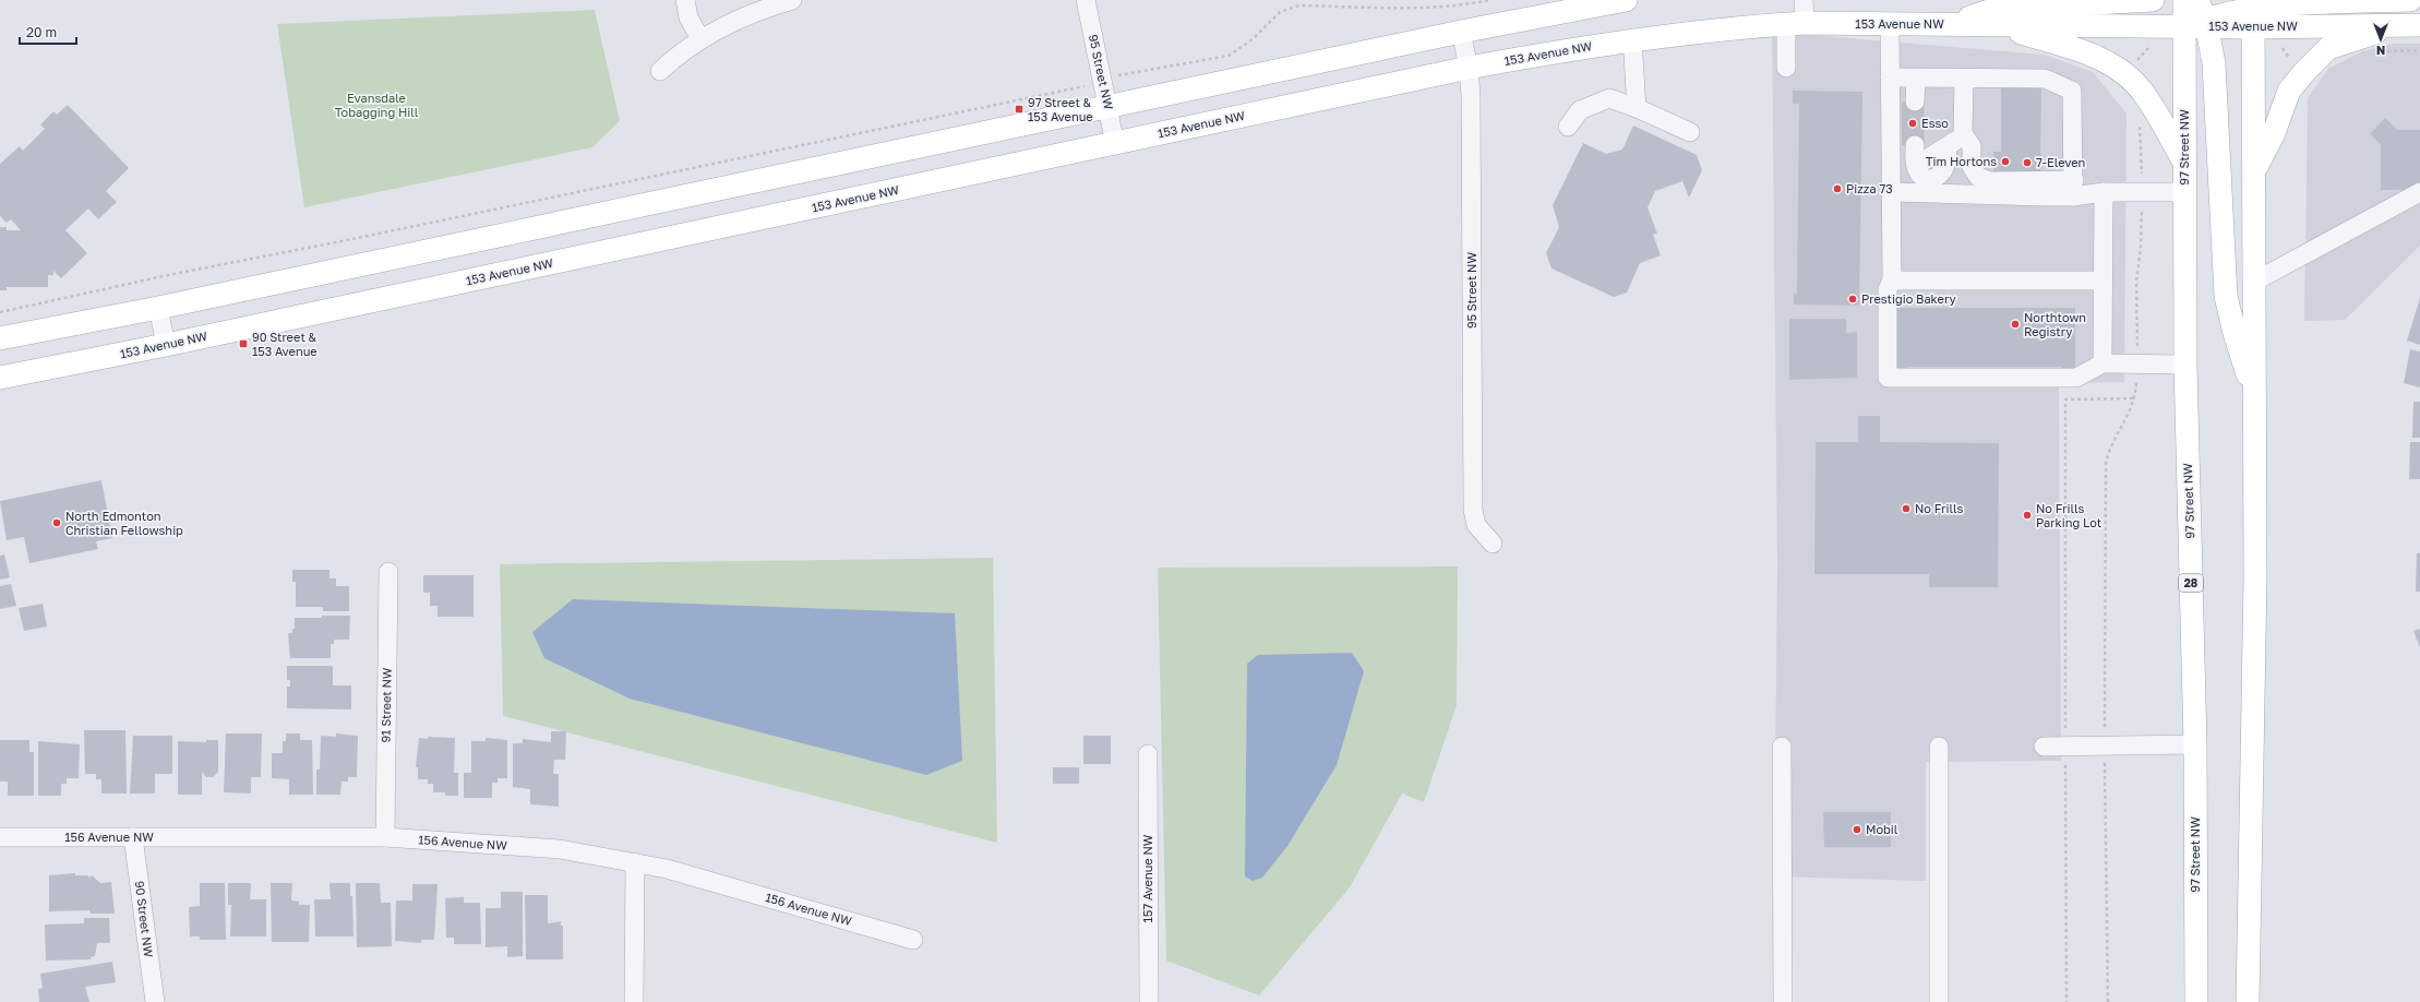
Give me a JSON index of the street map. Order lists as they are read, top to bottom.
{
  "streets": {
    "main road": ["153 Avenue NW", "97 Street NW", "28"],
    "street": [
      "95 Street NW",
      "91 Street NW",
      "156 Avenue NW",
      "157 Avenue NW",
      "90 Street NW"
    ]
  },
  "crossings": [
    ["153 Avenue NW", "95 Street NW"],
    ["153 Avenue NW", "97 Street NW"],
    ["91 Street NW", "156 Avenue NW"],
    ["156 Avenue NW", "90 Street NW"]
  ],
  "parks": ["Evansdale Tobagging Hill"],
  "places": {
    "transit": ["97 Street & 153 Avenue", "90 Street & 153 Avenue"],
    "other": [
      "Esso",
      "Tim Hortons",
      "7-Eleven",
      "Pizza 73",
      "Prestigio Bakery",
      "Northtown Registry",
      "No Frills",
      "No Frills Parking Lot",
      "North Edmonton Christian Fellowship",
      "Mobil"
    ]
  },
  "scale_bar": "20 m",
  "north": "bottom"
}
